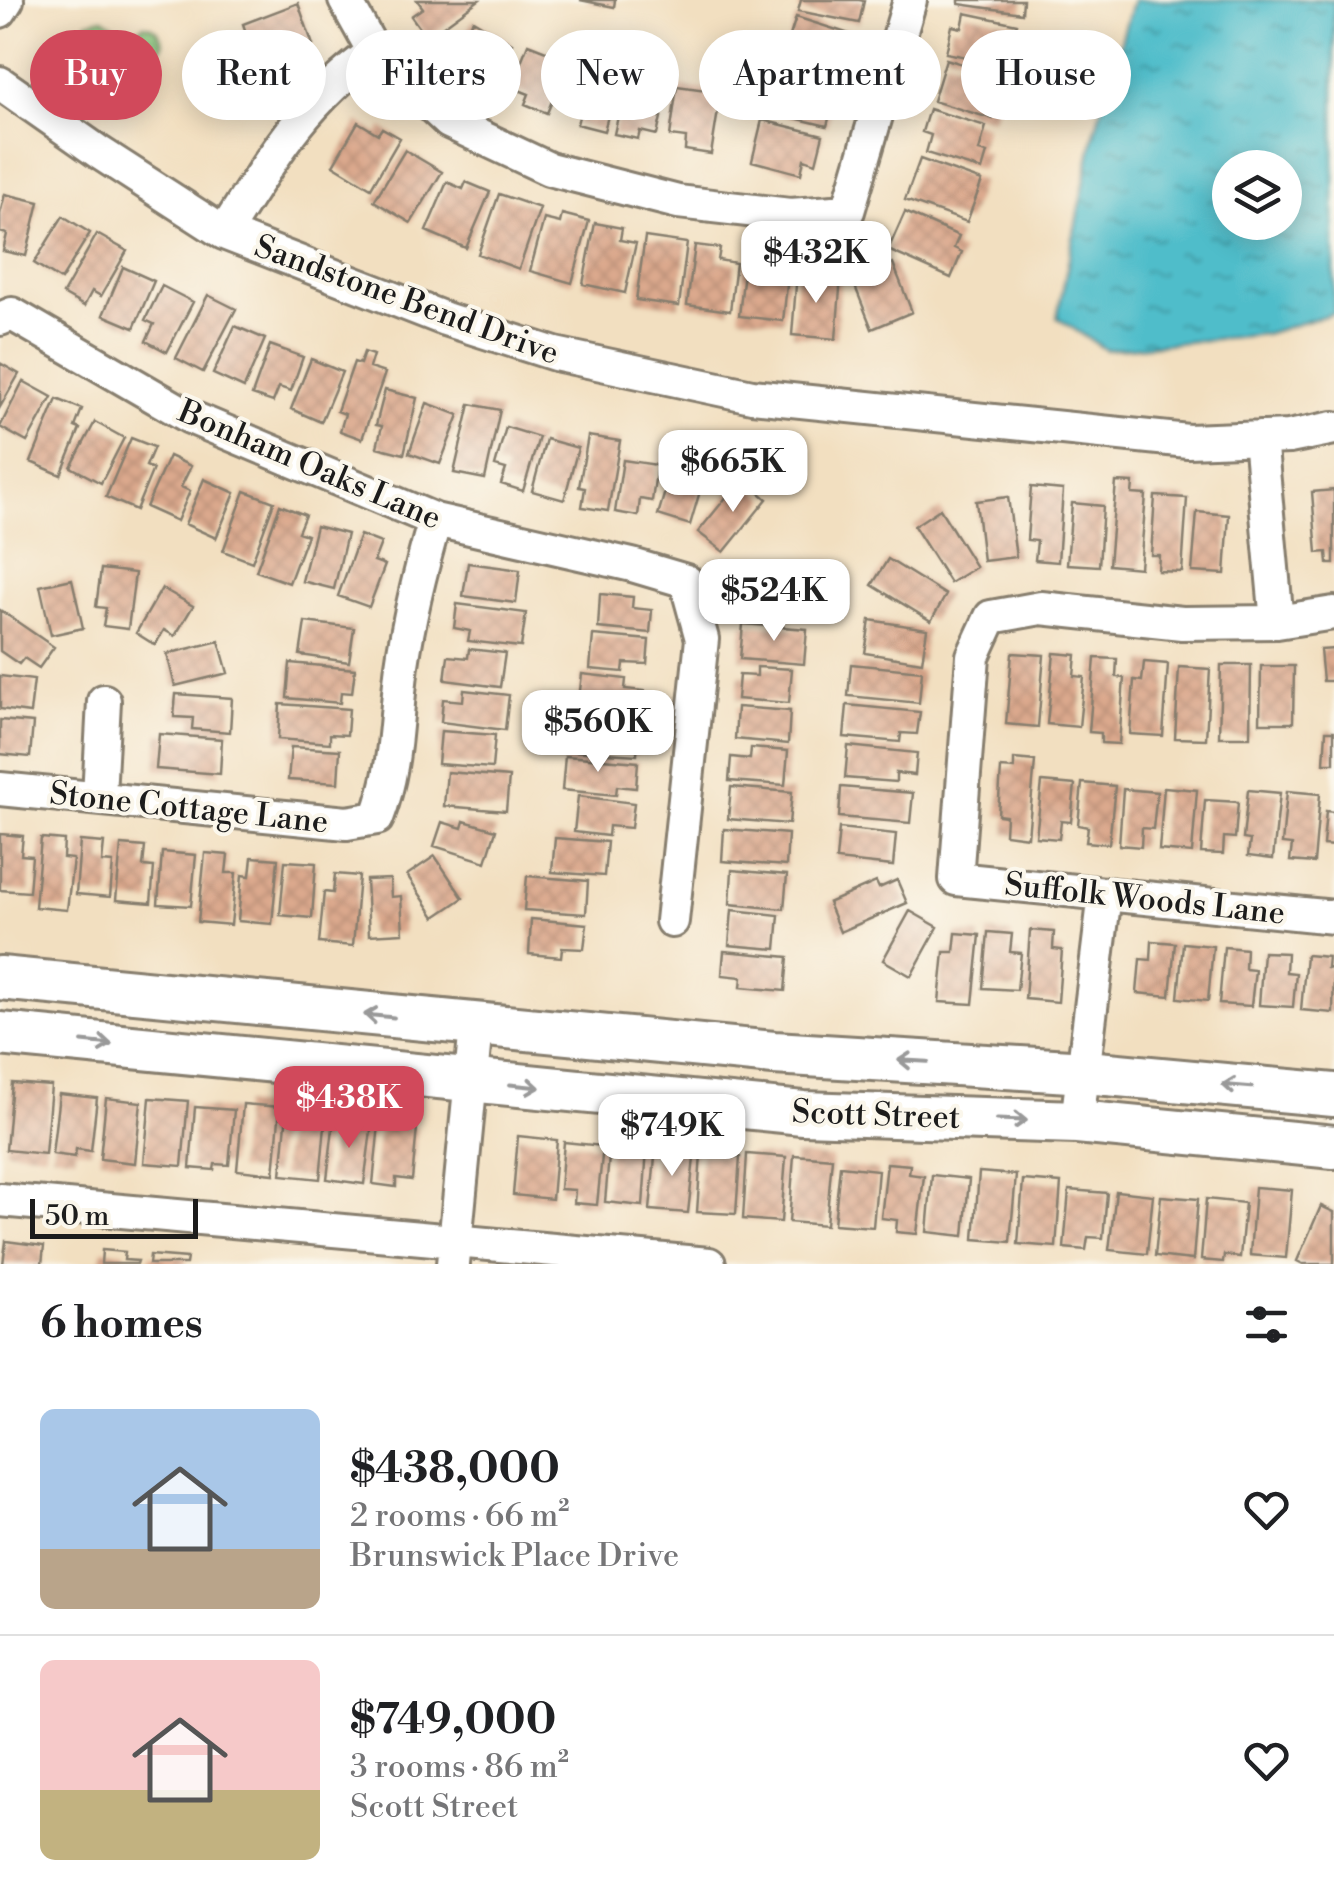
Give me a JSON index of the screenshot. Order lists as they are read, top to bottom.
{
  "streets": {
    "main road": ["Scott Street"],
    "street": [
      "Sandstone Bend Drive",
      "Bonham Oaks Lane",
      "Stone Cottage Lane",
      "Suffolk Woods Lane"
    ]
  },
  "crossings": [
    ["Bonham Oaks Lane", "Stone Cottage Lane"]
  ],
  "scale_bar": "50 m",
  "page": {
    "chip": [
      "Buy",
      "Rent",
      "Filters",
      "New",
      "Apartment",
      "House"
    ],
    "price": [
      "$432K",
      "$665K",
      "$524K",
      "$560K",
      "$438K",
      "$749K"
    ],
    "scale": "50 m",
    "heading": "6 homes",
    "list": [
      {
        "name": "$438,000",
        "note": "2 rooms · 66 m² · Brunswick Place Drive"
      },
      {
        "name": "$749,000",
        "note": "3 rooms · 86 m² · Scott Street"
      }
    ]
  }
}
